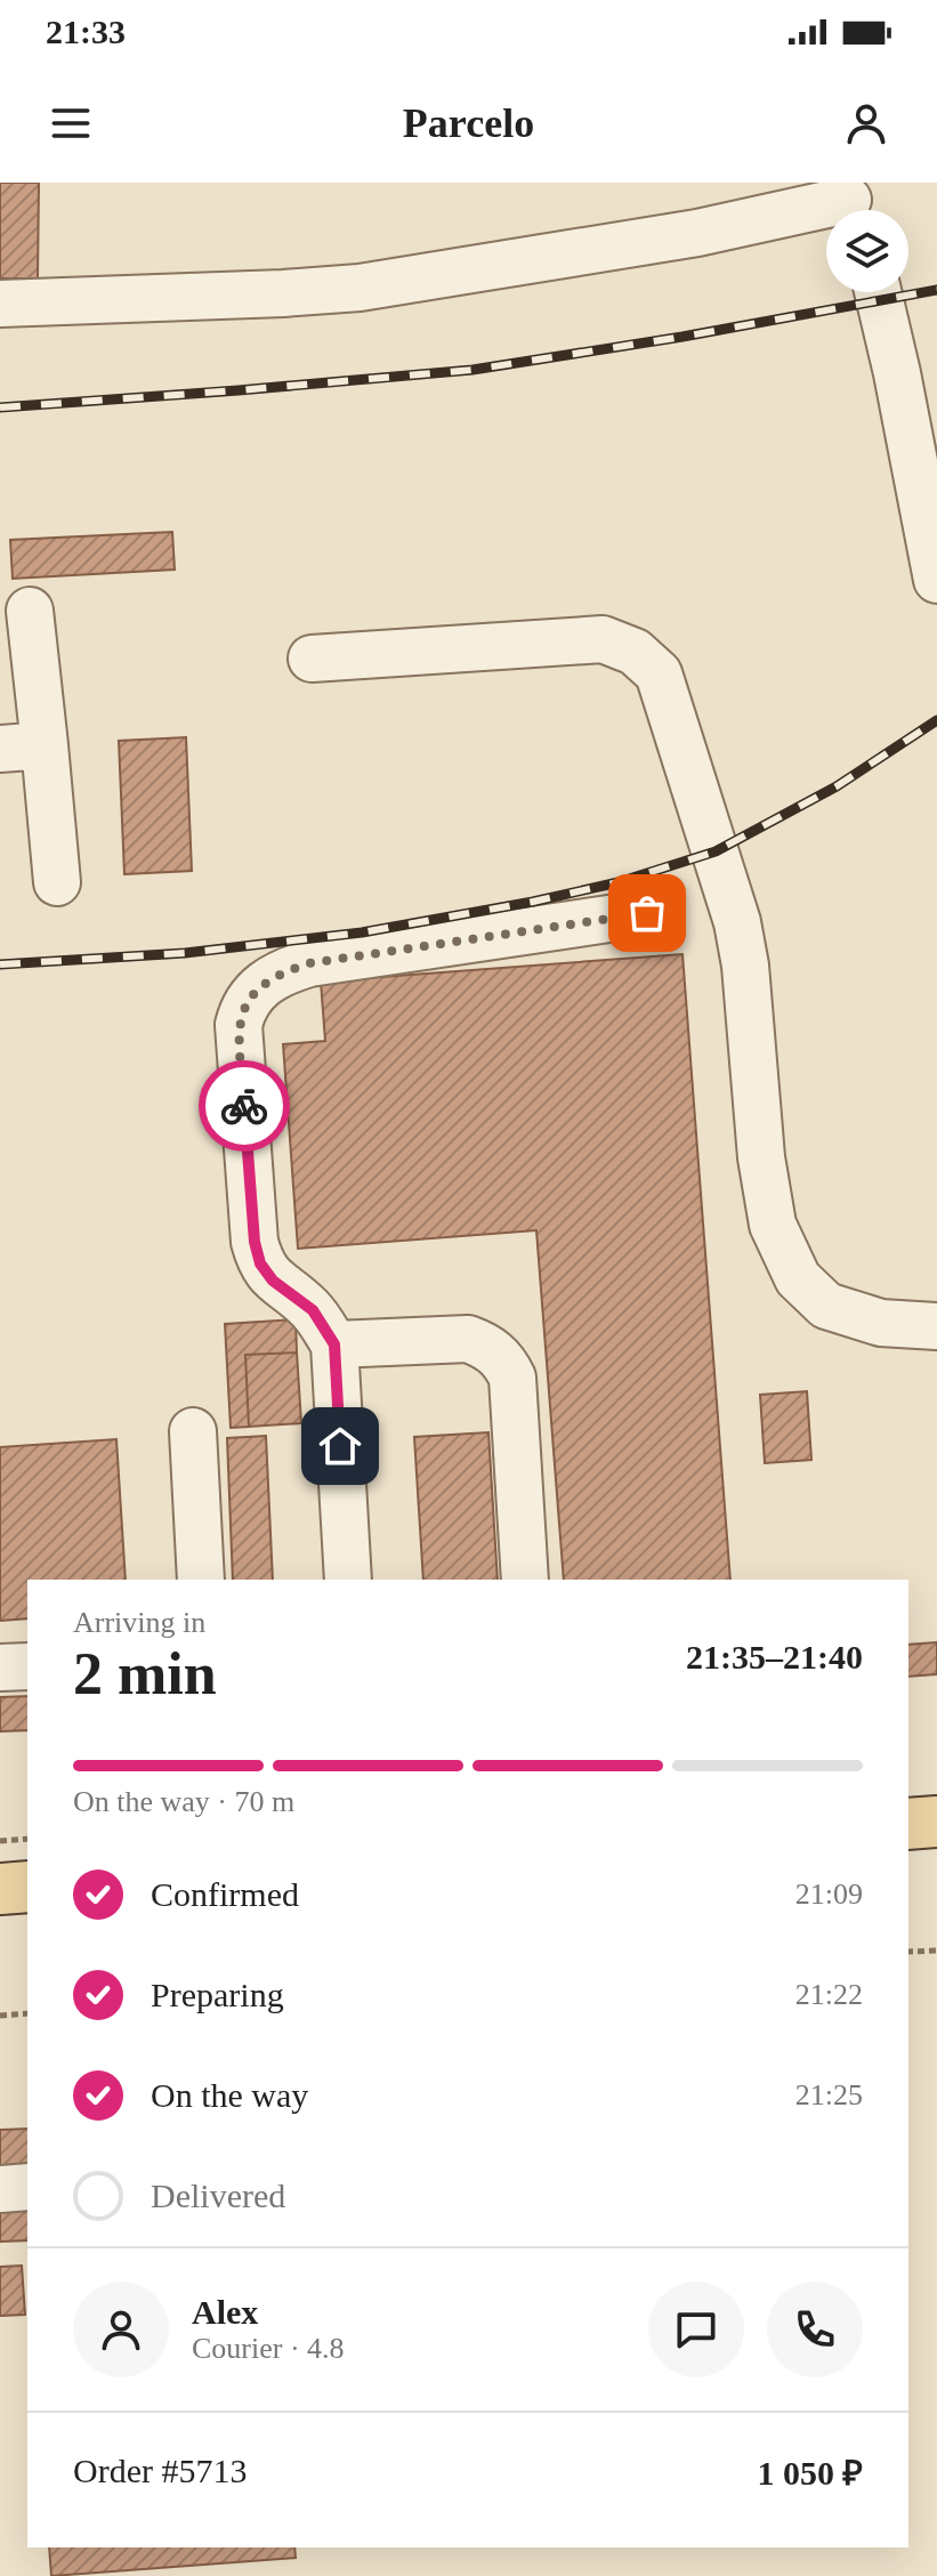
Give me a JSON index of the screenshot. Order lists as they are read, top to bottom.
{
  "page": {
    "status": "21:33",
    "header": "Parcelo",
    "heading": ["2 min", "Arriving in", "21:35–21:40"],
    "panel": [
      "Alex",
      "Courier · 4.8",
      "Order #5713",
      "1 050 ₽"
    ],
    "bar": "On the way · 70 m",
    "list": [
      ["Confirmed", "21:09"],
      ["Preparing", "21:22"],
      ["On the way", "21:25"],
      "Delivered"
    ]
  }
}
